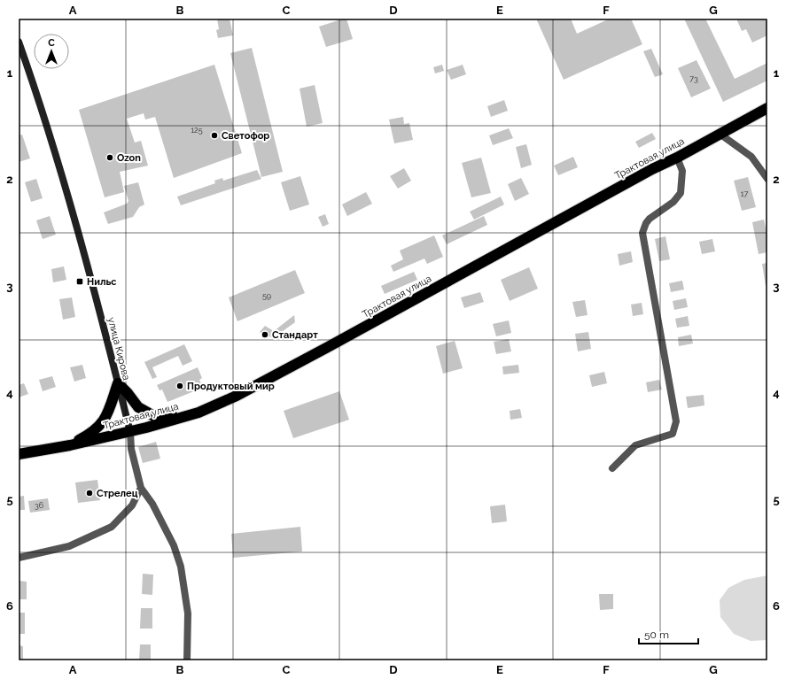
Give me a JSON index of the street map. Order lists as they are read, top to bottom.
{
  "streets": {
    "highway": ["Трактовая улица"],
    "street": ["улица Кирова"]
  },
  "crossings": [
    ["Трактовая улица", "улица Кирова"]
  ],
  "places": {
    "other": [
      "Светофор",
      "Ozon",
      "Стандарт",
      "Продуктовый мир",
      "Стрелец"
    ],
    "transit": ["Нильс"]
  },
  "house_numbers": [
    "73",
    "125",
    "17",
    "59",
    "36"
  ],
  "scale_bar": "50 m",
  "north": "top",
  "grid": {
    "columns": [
      "A",
      "B",
      "C",
      "D",
      "E",
      "F",
      "G"
    ],
    "rows": [
      "1",
      "2",
      "3",
      "4",
      "5",
      "6"
    ]
  }
}
